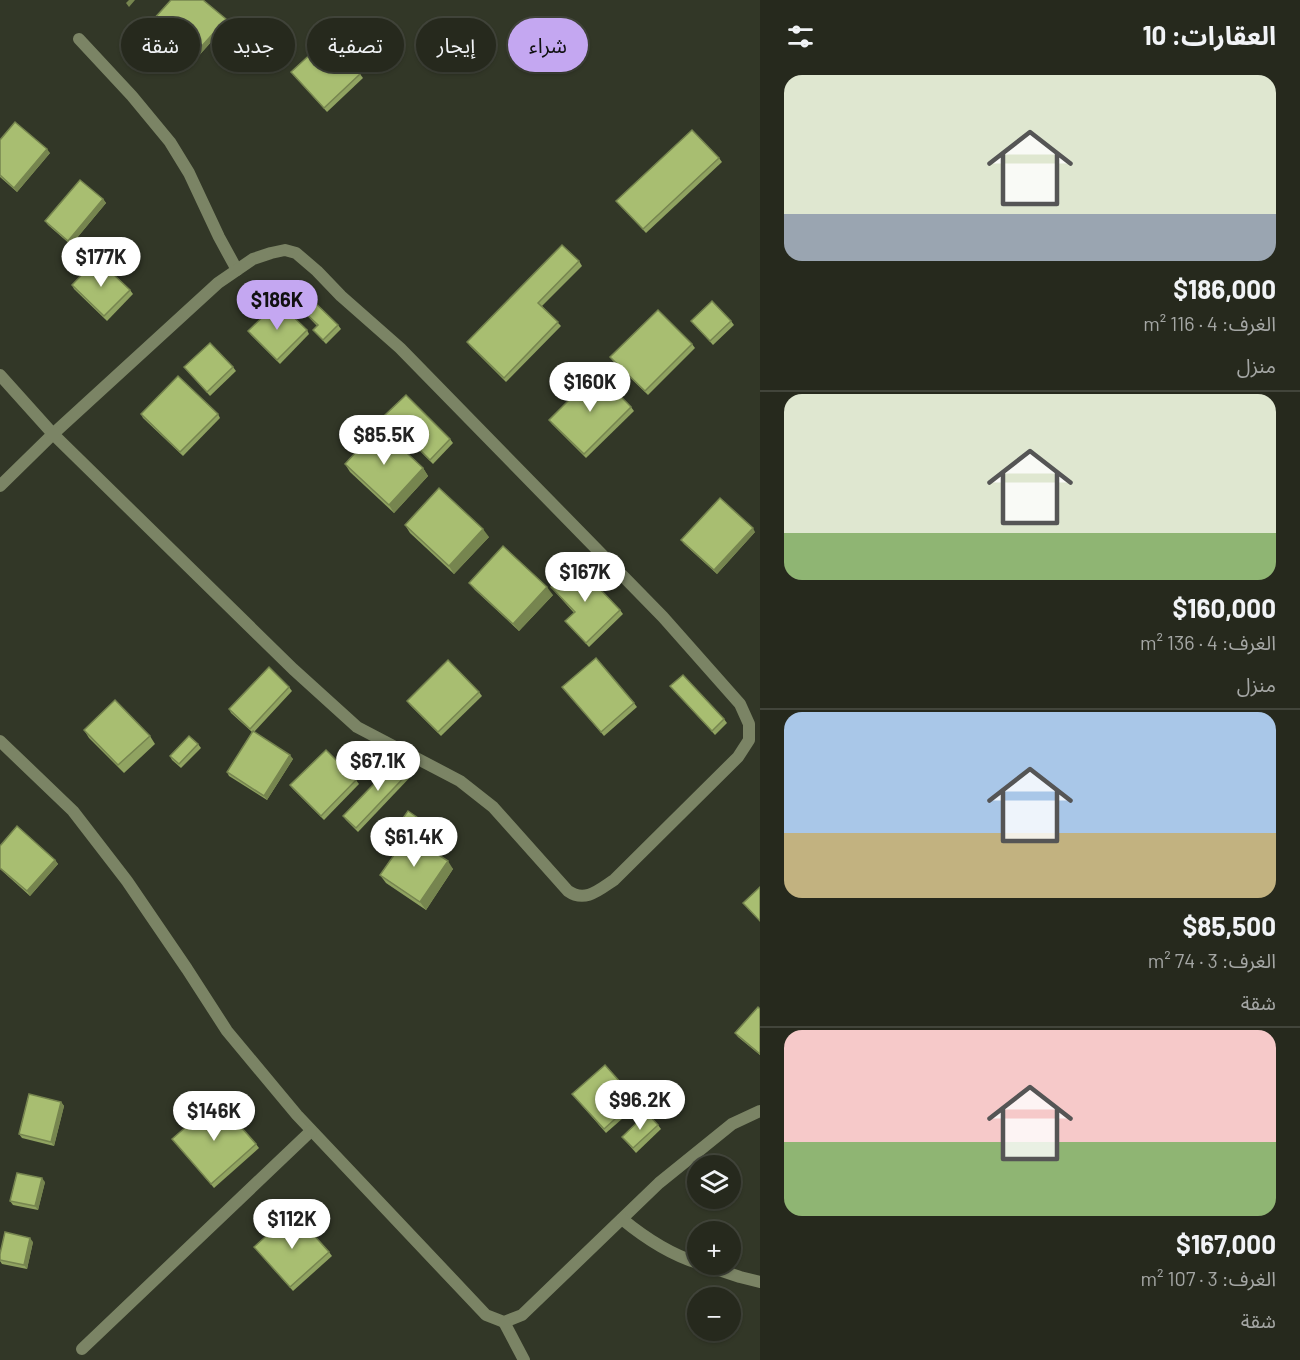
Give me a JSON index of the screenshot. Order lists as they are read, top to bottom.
{
  "page": {
    "heading": "العقارات: 10",
    "chip": [
      "شراء",
      "إيجار",
      "تصفية",
      "جديد",
      "شقة"
    ],
    "list": [
      {
        "name": "$186,000",
        "note": "الغرف: 4 · 116 m² · منزل"
      },
      {
        "name": "$160,000",
        "note": "الغرف: 4 · 136 m² · منزل"
      },
      {
        "name": "$85,500",
        "note": "الغرف: 3 · 74 m² · شقة"
      },
      {
        "name": "$167,000",
        "note": "الغرف: 3 · 107 m² · شقة"
      }
    ],
    "price": [
      "$177K",
      "$186K",
      "$160K",
      "$85.5K",
      "$167K",
      "$67.1K",
      "$61.4K",
      "$96.2K",
      "$146K",
      "$112K"
    ],
    "map_buttons": ["+", "−"]
  }
}
